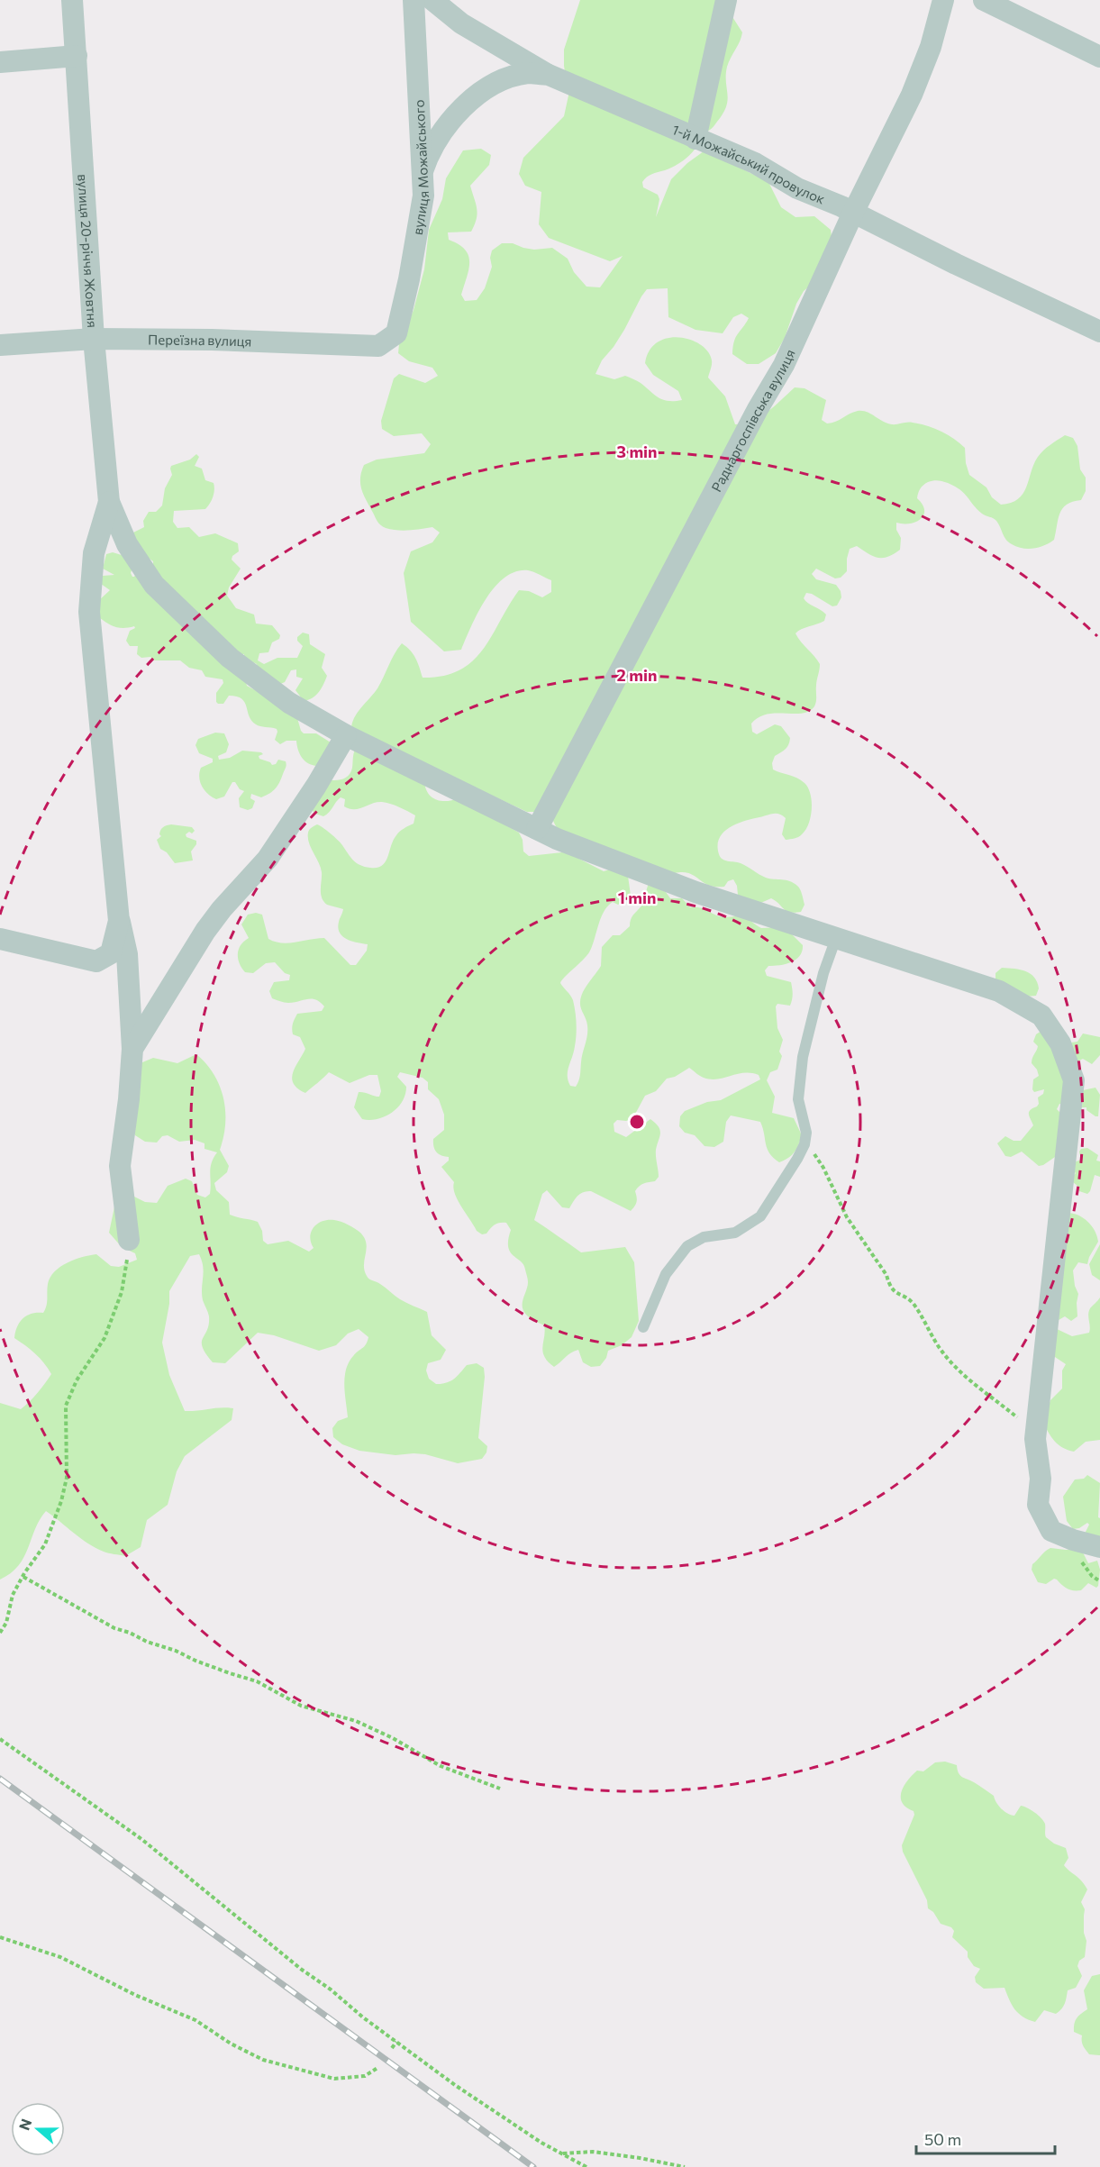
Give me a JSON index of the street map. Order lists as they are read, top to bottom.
{
  "streets": {
    "street": [
      "1-й Можайський провулок",
      "вулиця Можайського",
      "вулиця 20-річчя Жовтня",
      "Переїзна вулиця",
      "Раднаргоспівська вулиця"
    ]
  },
  "crossings": [
    ["1-й Можайський провулок", "вулиця Можайського"],
    ["1-й Можайський провулок", "Раднаргоспівська вулиця"],
    ["вулиця Можайського", "Переїзна вулиця"],
    ["вулиця 20-річчя Жовтня", "Переїзна вулиця"]
  ],
  "scale_bar": "50 m",
  "north": "left",
  "rings": ["3 min", "2 min", "1 min"]
}
